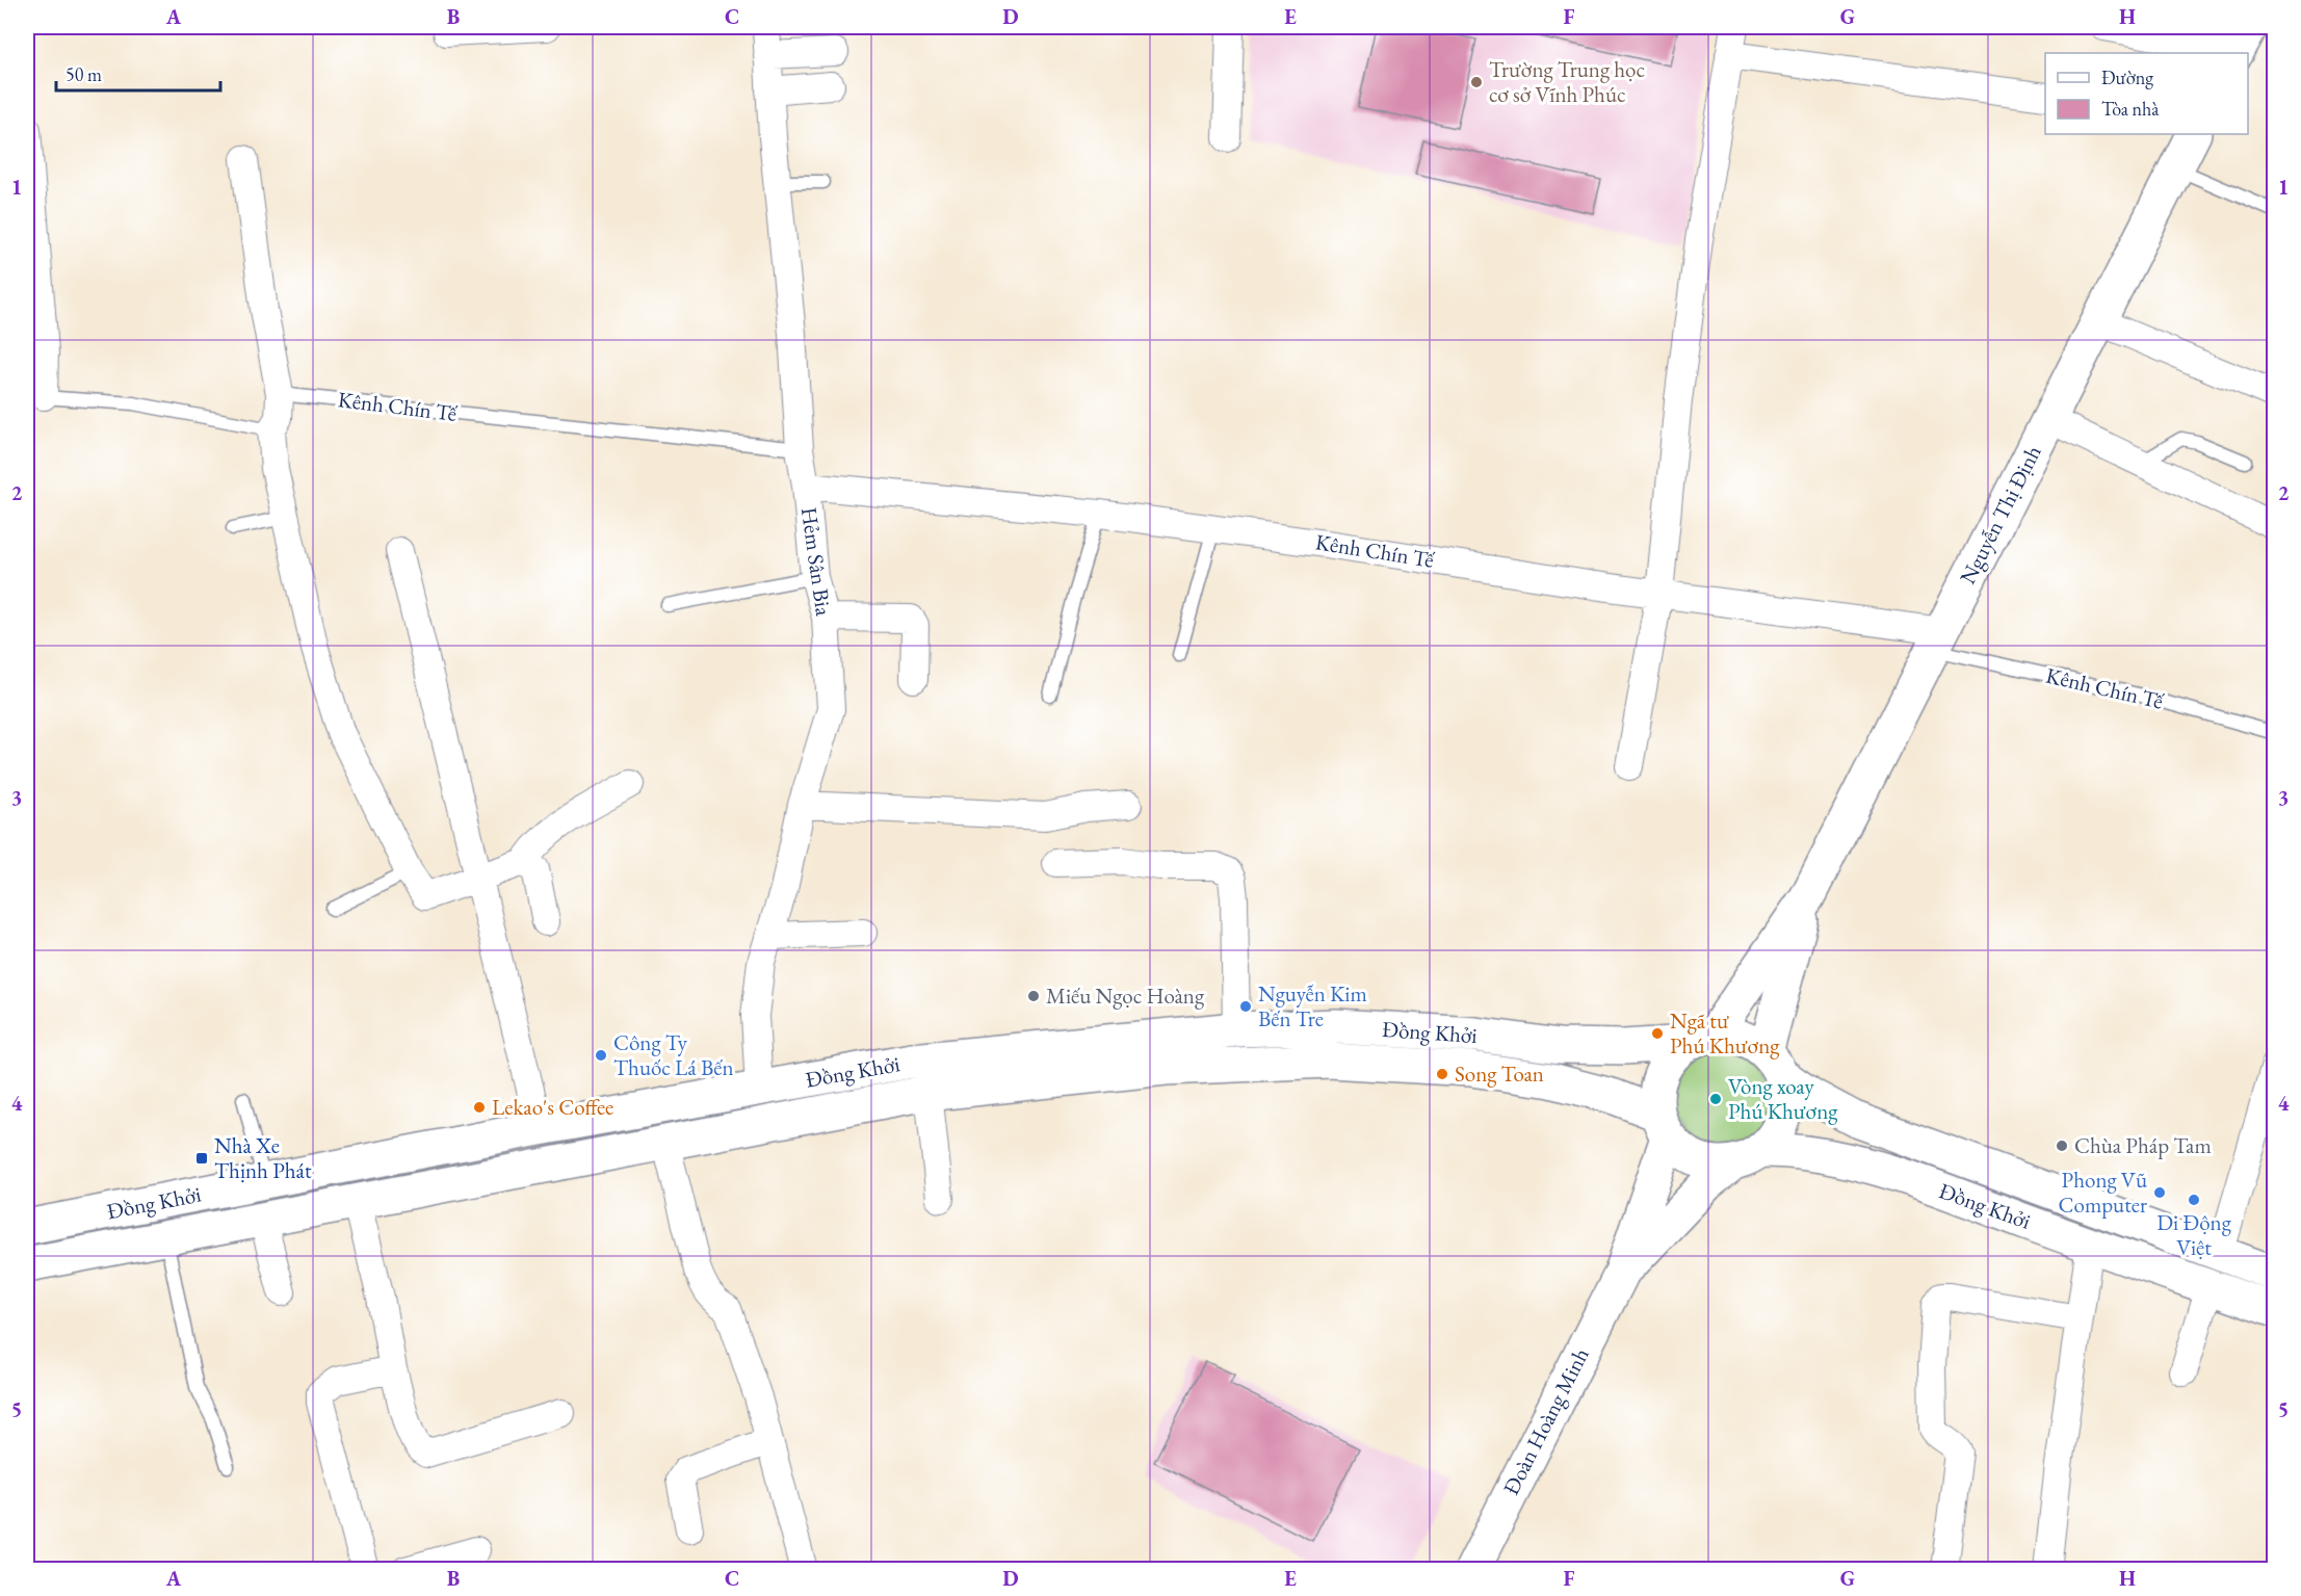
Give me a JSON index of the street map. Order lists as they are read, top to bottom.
{
  "streets": {
    "main road": ["Nguyễn Thị Định", "Đồng Khởi", "Đoàn Hoàng Minh"],
    "street": ["Kênh Chín Tế", "Hẻm Sân Bia"]
  },
  "crossings": [
    ["Kênh Chín Tế", "Nguyễn Thị Định"],
    ["Kênh Chín Tế", "Hẻm Sân Bia"],
    ["Nguyễn Thị Định", "Đồng Khởi"],
    ["Nguyễn Thị Định", "Đoàn Hoàng Minh"],
    ["Hẻm Sân Bia", "Đồng Khởi"],
    ["Đồng Khởi", "Đoàn Hoàng Minh"]
  ],
  "places": {
    "other": [
      "Trường Trung học cơ sở Vĩnh Phúc",
      "Miếu Ngọc Hoàng",
      "Nguyễn Kim Bến Tre",
      "Ngã tư Phú Khương",
      "Công Ty Thuốc Lá Bến",
      "Song Toan",
      "Vòng xoay Phú Khương",
      "Lekao's Coffee",
      "Chùa Pháp Tam",
      "Phong Vũ Computer",
      "Di Động Việt"
    ],
    "transit": ["Nhà Xe Thịnh Phát"]
  },
  "legend": ["Đường", "Tòa nhà"],
  "scale_bar": "50 m",
  "grid": {
    "columns": [
      "A",
      "B",
      "C",
      "D",
      "E",
      "F",
      "G",
      "H"
    ],
    "rows": [
      "1",
      "2",
      "3",
      "4",
      "5"
    ]
  }
}
